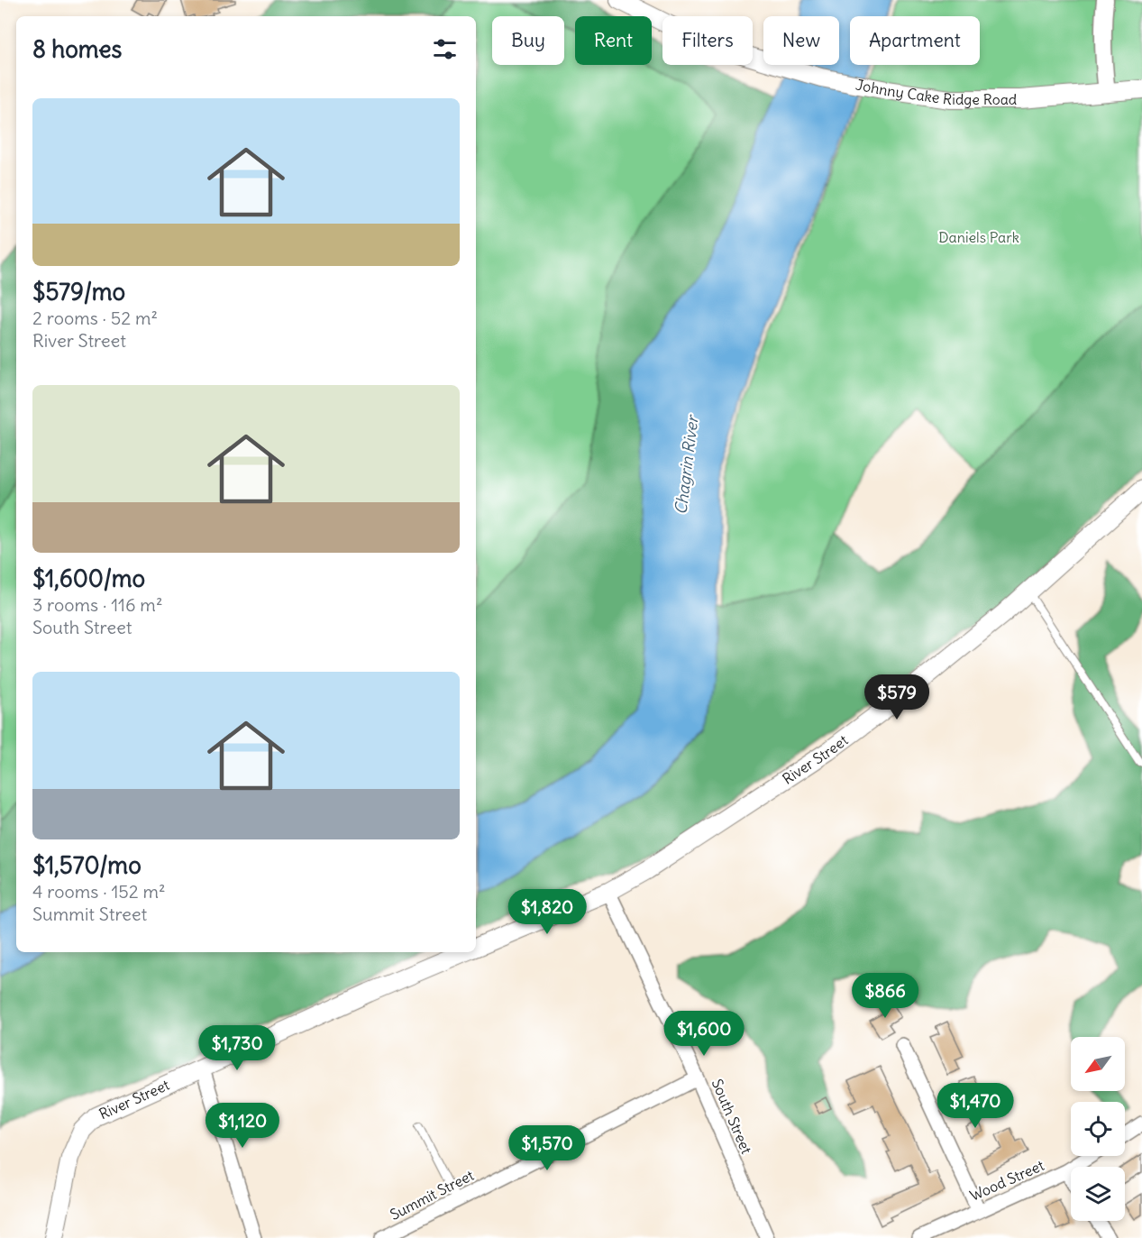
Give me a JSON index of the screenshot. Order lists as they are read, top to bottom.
{
  "streets": {
    "main road": ["Johnny Cake Ridge Road", "River Street"],
    "street": ["South Street", "Wood Street", "Summit Street"]
  },
  "crossings": [
    ["River Street", "South Street"],
    ["South Street", "Summit Street"]
  ],
  "water": ["Chagrin River"],
  "parks": ["Daniels Park"],
  "north": "bottom left",
  "page": {
    "chip": [
      "Buy",
      "Rent",
      "Filters",
      "New",
      "Apartment"
    ],
    "heading": "8 homes",
    "list": [
      {
        "name": "$579/mo",
        "note": "2 rooms · 52 m² · River Street"
      },
      {
        "name": "$1,600/mo",
        "note": "3 rooms · 116 m² · South Street"
      },
      {
        "name": "$1,570/mo",
        "note": "4 rooms · 152 m² · Summit Street"
      }
    ],
    "price": [
      "$579",
      "$1,820",
      "$866",
      "$1,600",
      "$1,730",
      "$1,470",
      "$1,120",
      "$1,570"
    ]
  }
}
